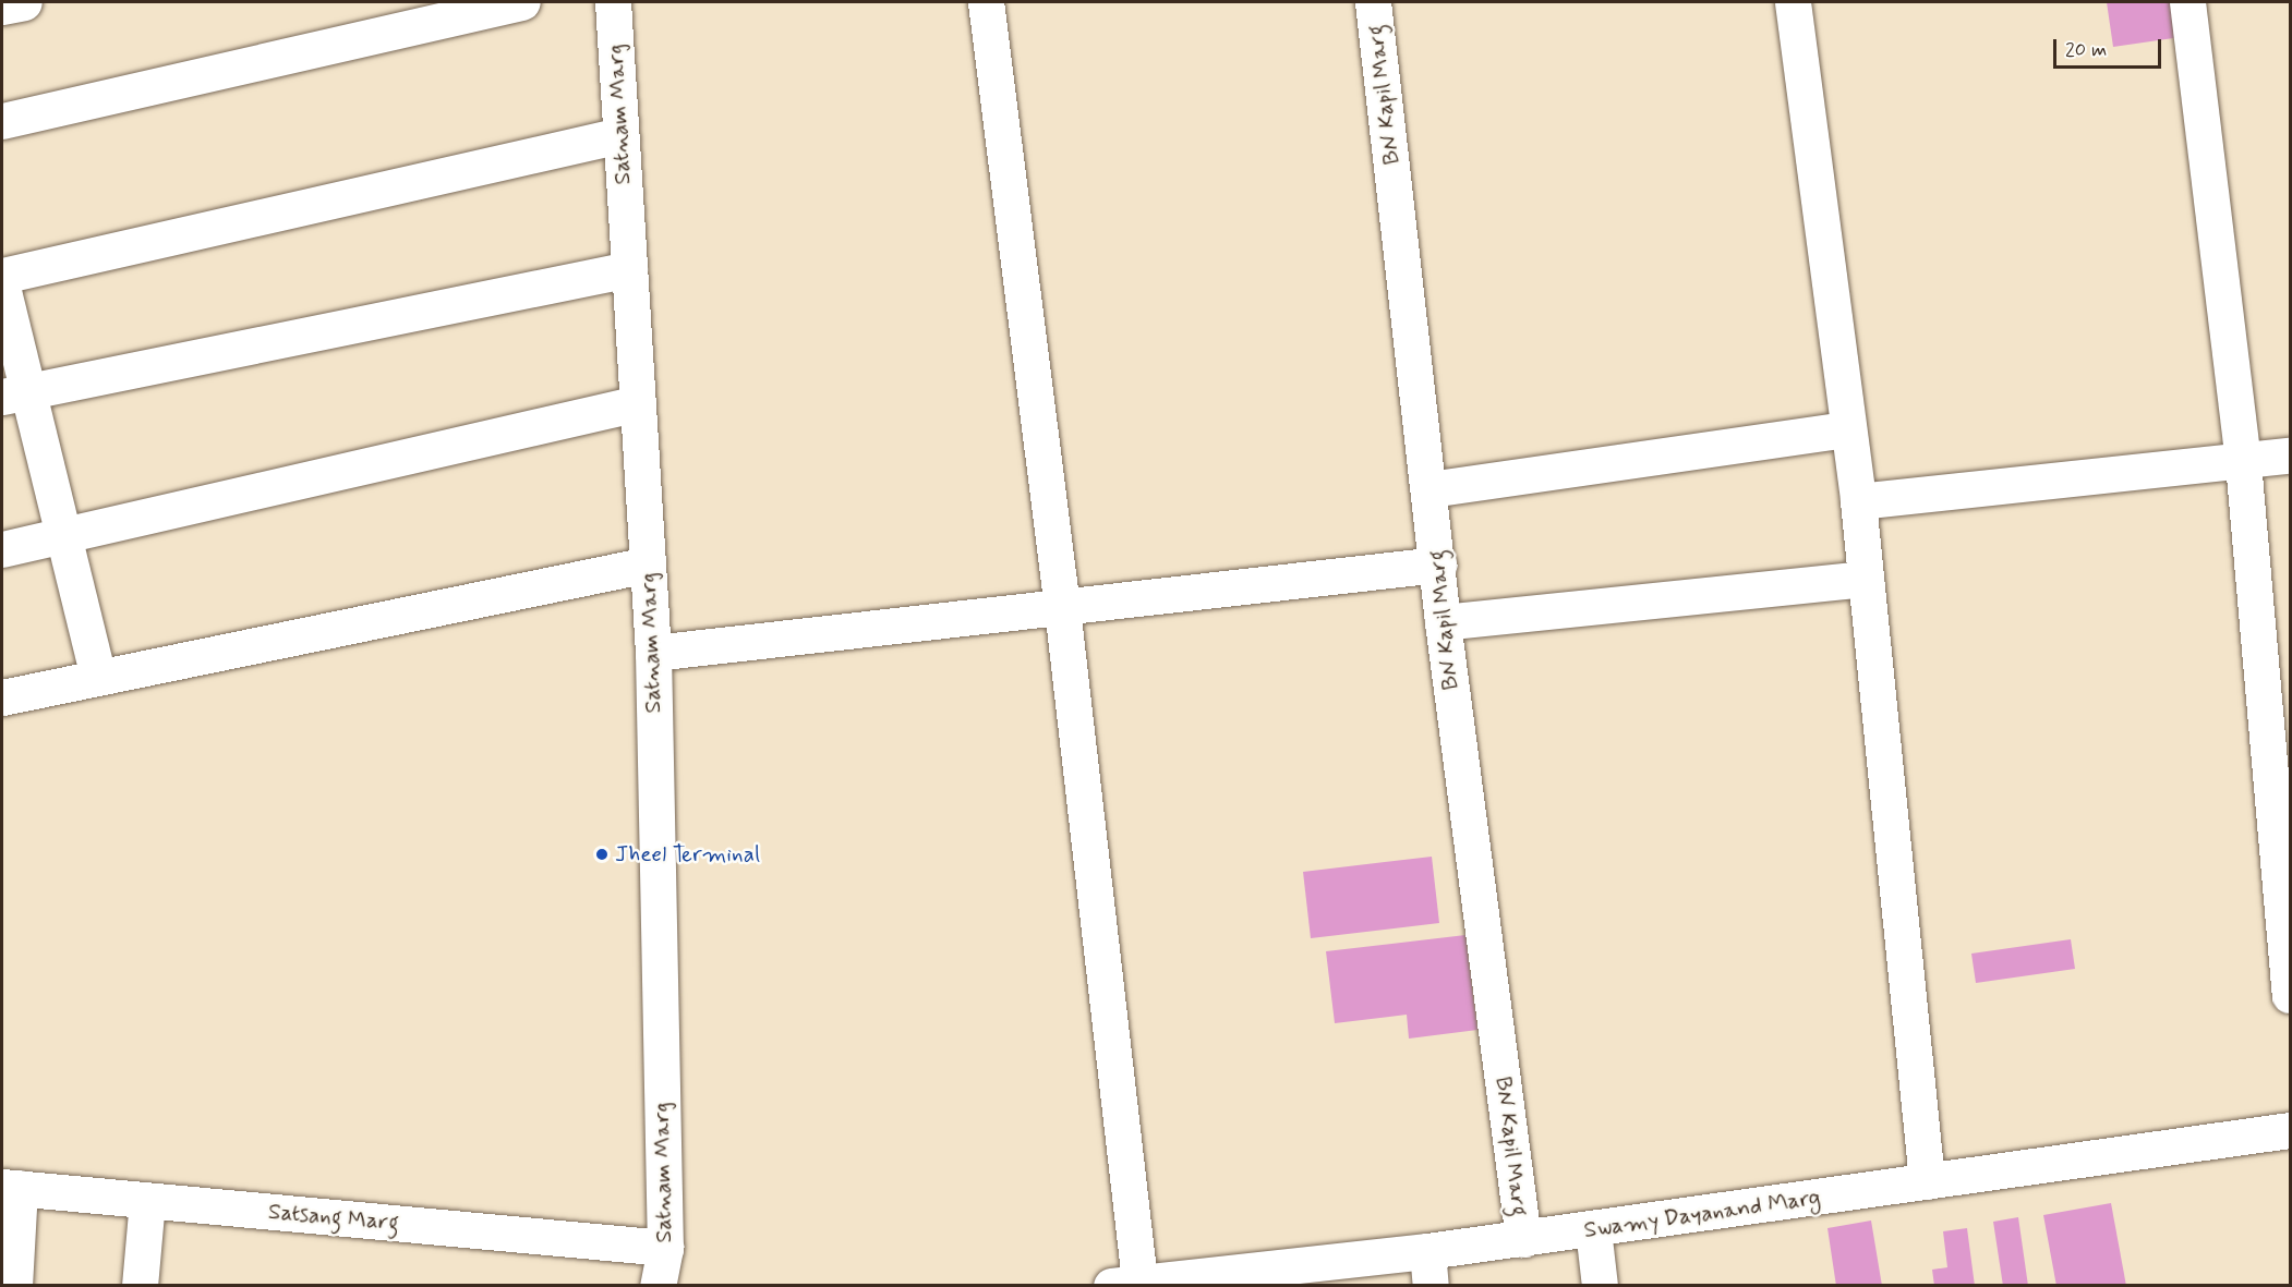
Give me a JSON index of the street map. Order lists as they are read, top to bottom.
{
  "streets": {
    "street": [
      "BN Kapil Marg",
      "Satnam Marg",
      "Swamy Dayanand Marg",
      "Satsang Marg"
    ]
  },
  "crossings": [
    ["BN Kapil Marg", "Swamy Dayanand Marg"],
    ["Satnam Marg", "Satsang Marg"]
  ],
  "places": ["Jheel Terminal"],
  "scale_bar": "20 m"
}
